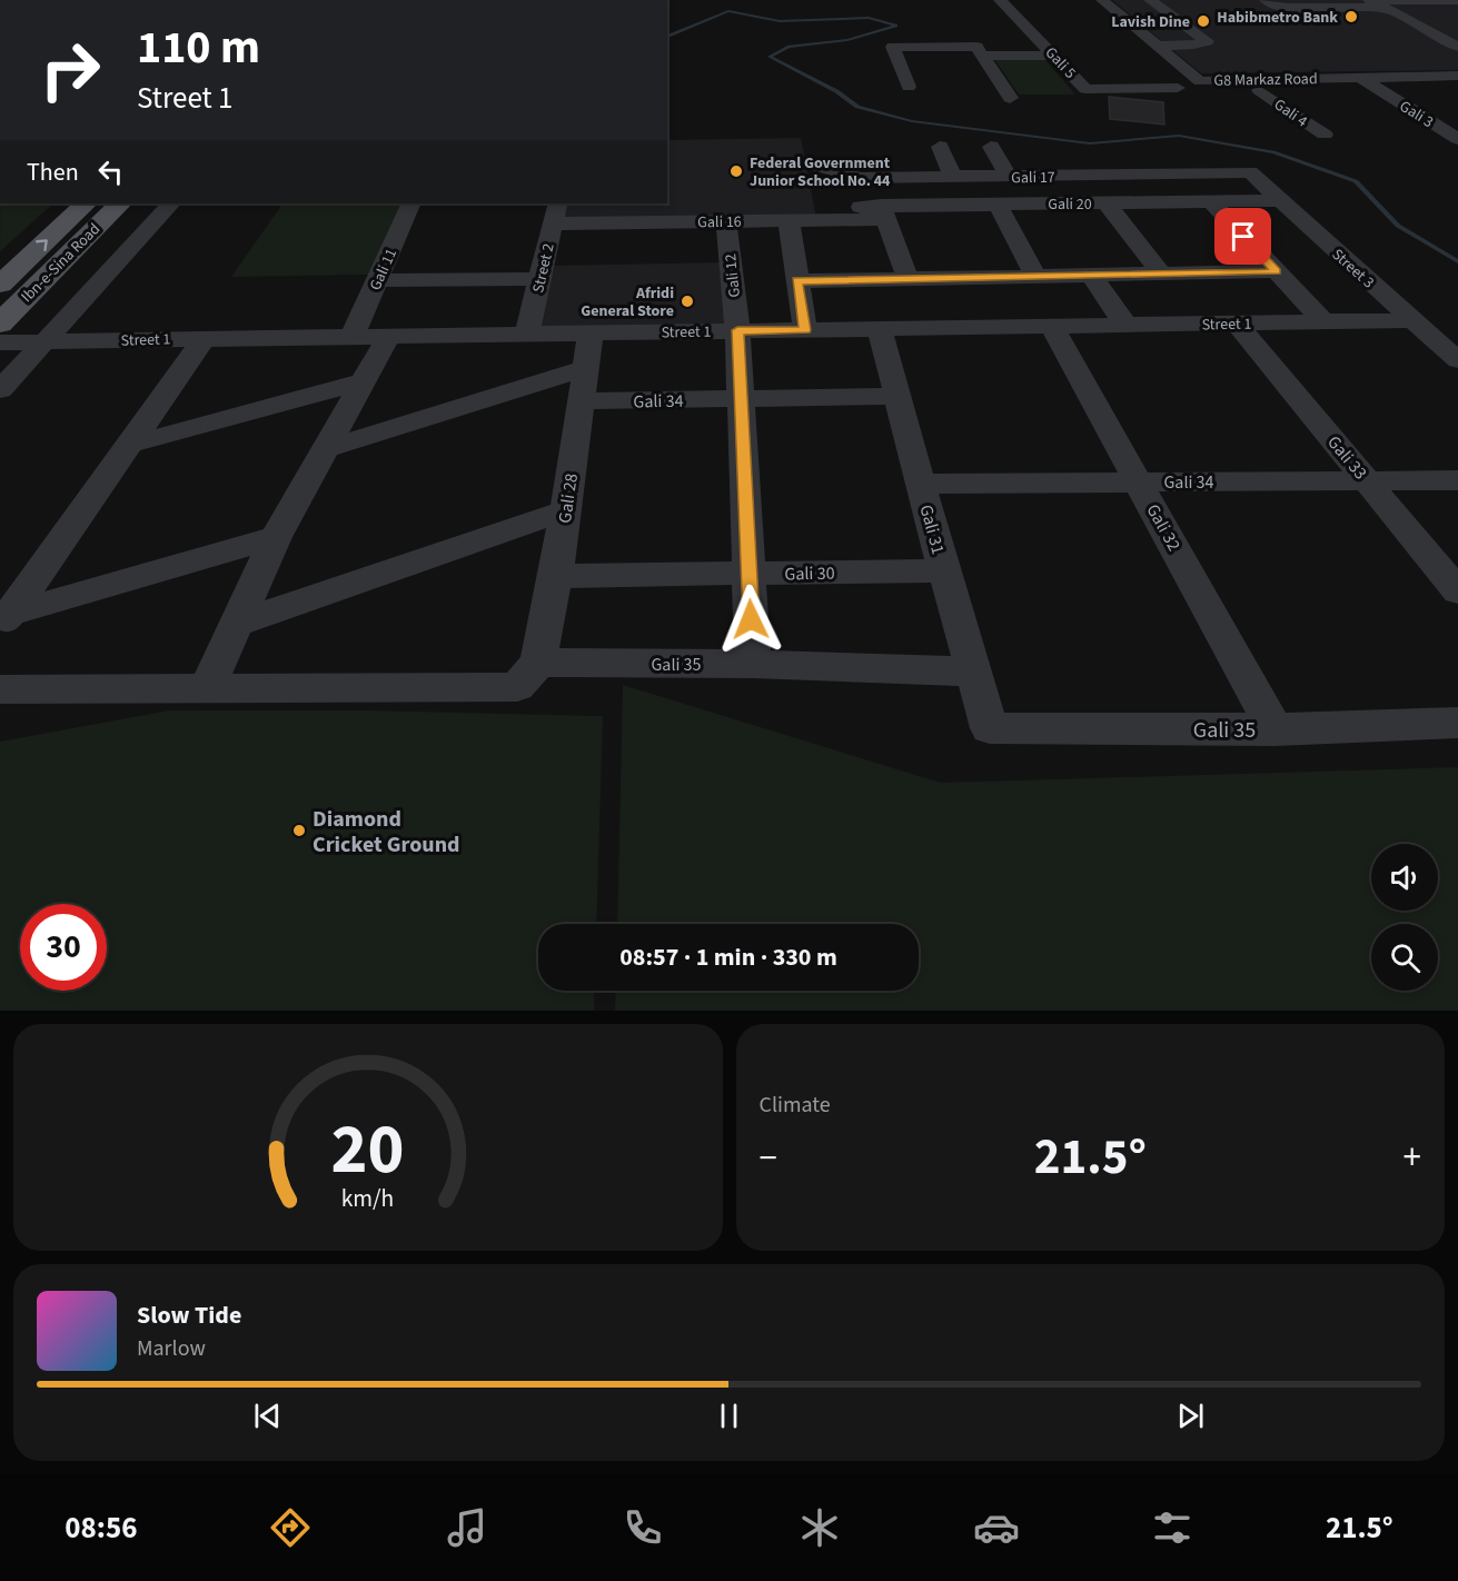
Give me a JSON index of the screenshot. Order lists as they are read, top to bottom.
{
  "streets": {
    "main road": ["Ibn-e-Sina Road"],
    "street": [
      "Gali 5",
      "G8 Markaz Road",
      "Gali 4",
      "Gali 3",
      "Gali 17",
      "Gali 20",
      "Gali 16",
      "Street 2",
      "Street 3",
      "Gali 11",
      "Gali 12",
      "Street 1",
      "Gali 34",
      "Gali 33",
      "Gali 28",
      "Gali 32",
      "Gali 31",
      "Gali 30",
      "Gali 35"
    ]
  },
  "crossings": [
    ["Gali 5", "G8 Markaz Road"],
    ["G8 Markaz Road", "Gali 4"],
    ["G8 Markaz Road", "Gali 3"],
    ["Gali 17", "Street 3"],
    ["Gali 20", "Gali 16"],
    ["Gali 20", "Street 3"],
    ["Gali 16", "Street 2"],
    ["Gali 16", "Gali 12"],
    ["Street 2", "Street 1"],
    ["Street 3", "Street 1"],
    ["Gali 11", "Street 1"],
    ["Gali 12", "Street 1"],
    ["Gali 12", "Gali 34"],
    ["Gali 12", "Gali 30"],
    ["Gali 12", "Gali 35"],
    ["Street 1", "Gali 33"],
    ["Street 1", "Gali 28"],
    ["Street 1", "Gali 32"],
    ["Street 1", "Gali 31"],
    ["Gali 34", "Gali 33"],
    ["Gali 34", "Gali 28"],
    ["Gali 34", "Gali 32"],
    ["Gali 34", "Gali 31"],
    ["Gali 28", "Gali 30"],
    ["Gali 28", "Gali 35"],
    ["Gali 32", "Gali 35"],
    ["Gali 31", "Gali 30"],
    ["Gali 31", "Gali 35"]
  ],
  "places": [
    "Habibmetro Bank",
    "Lavish Dine",
    "Federal Government Junior School No. 44",
    "Afridi General Store",
    "Diamond Cricket Ground"
  ],
  "page": {
    "turn": ["110 m", "Street 1"],
    "then": "Then",
    "limit": "30",
    "trip": "08:57 · 1 min · 330 m",
    "tile": "Climate",
    "heat": ["−", "21.5°", "+"],
    "song": ["Slow Tide", "Marlow"],
    "tabs": ["08:56", "21.5°"],
    "gauge": ["20", "km/h"]
  }
}
